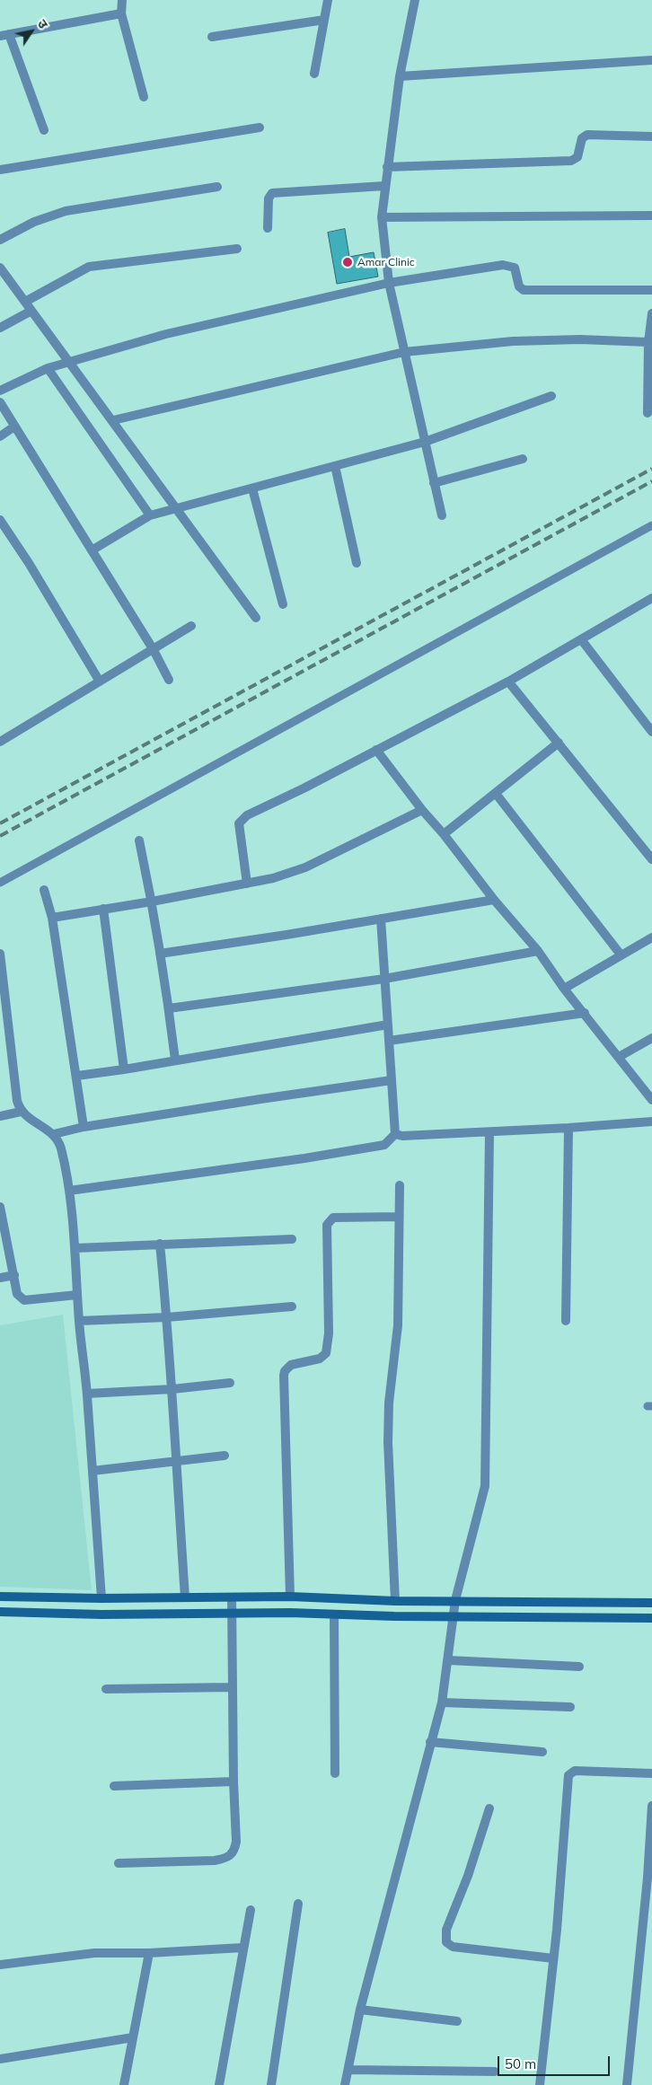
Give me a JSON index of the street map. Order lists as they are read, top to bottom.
{
  "places": ["Amar Clinic"],
  "scale_bar": "50 m",
  "north": "top right"
}
